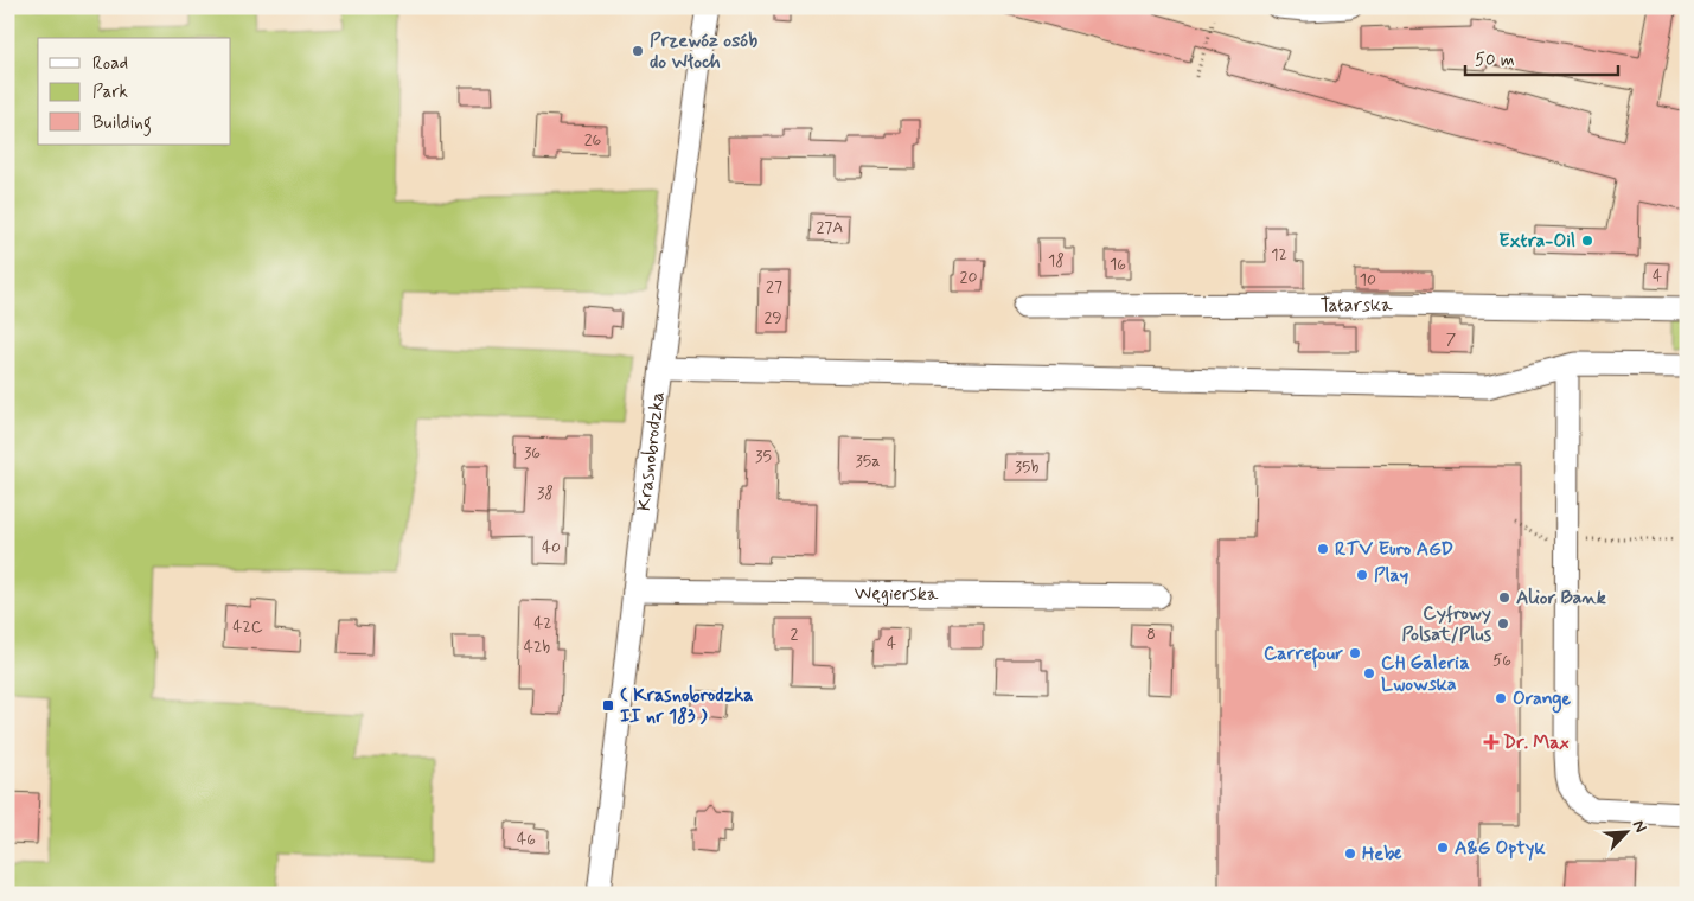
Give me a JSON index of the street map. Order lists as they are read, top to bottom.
{
  "streets": {
    "street": ["Tatarska", "Krasnobrodzka", "Węgierska"]
  },
  "crossings": [
    ["Krasnobrodzka", "Węgierska"]
  ],
  "places": {
    "other": [
      "Przewóz osób do Włoch",
      "Extra-Oil",
      "RTV Euro AGD",
      "Play",
      "Alior Bank",
      "Cyfrowy Polsat/Plus",
      "Carrefour",
      "CH Galeria Lwowska",
      "Orange",
      "A&G Optyk",
      "Hebe"
    ],
    "transit": ["( Krasnobrodzka II nr 183 )"],
    "health": ["Dr. Max"]
  },
  "house_numbers": [
    "26",
    "27A",
    "12",
    "18",
    "16",
    "4",
    "20",
    "10",
    "27",
    "29",
    "7",
    "36",
    "35",
    "35a",
    "35b",
    "38",
    "40",
    "42",
    "42C",
    "2",
    "8",
    "4",
    "42b",
    "56",
    "46"
  ],
  "legend": ["Road", "Park", "Building"],
  "scale_bar": "50 m",
  "north": "top right"
}
